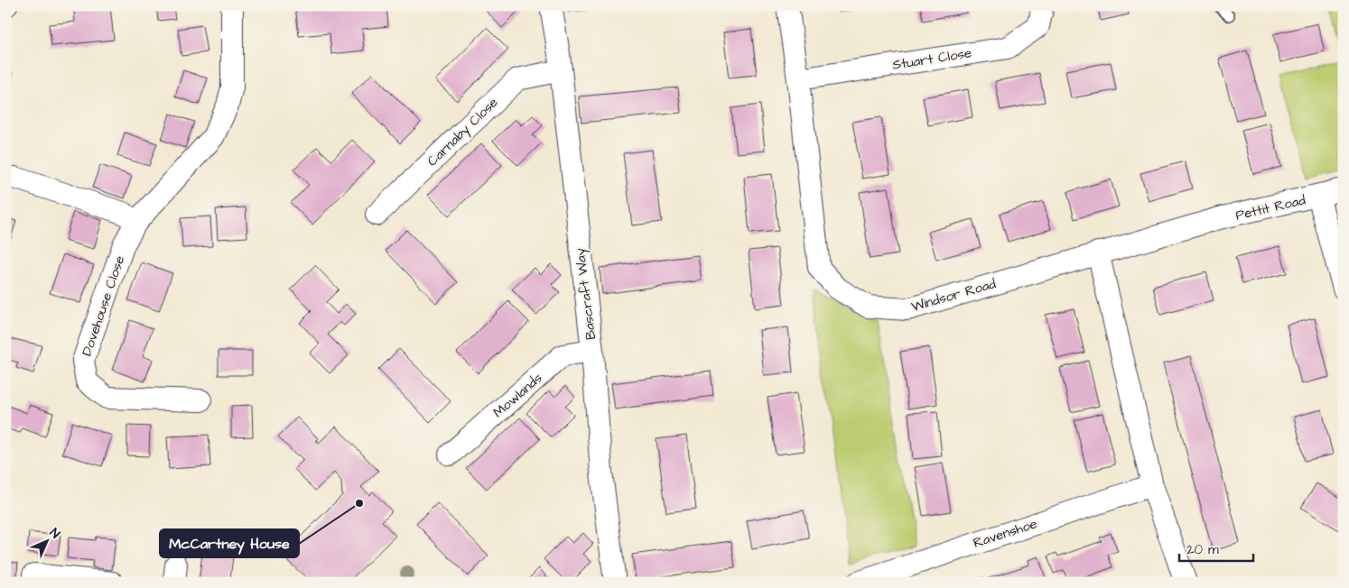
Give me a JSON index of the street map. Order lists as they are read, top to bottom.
{
  "streets": {
    "street": [
      "Stuart Close",
      "Carnaby Close",
      "Pettit Road",
      "Bascraft Way",
      "Windsor Road",
      "Dovehouse Close",
      "Mowlands",
      "Ravenshoe"
    ]
  },
  "crossings": [
    ["Stuart Close", "Windsor Road"],
    ["Carnaby Close", "Bascraft Way"],
    ["Pettit Road", "Windsor Road"],
    ["Bascraft Way", "Mowlands"]
  ],
  "places": ["McCartney House"],
  "scale_bar": "20 m",
  "north": "top right"
}
